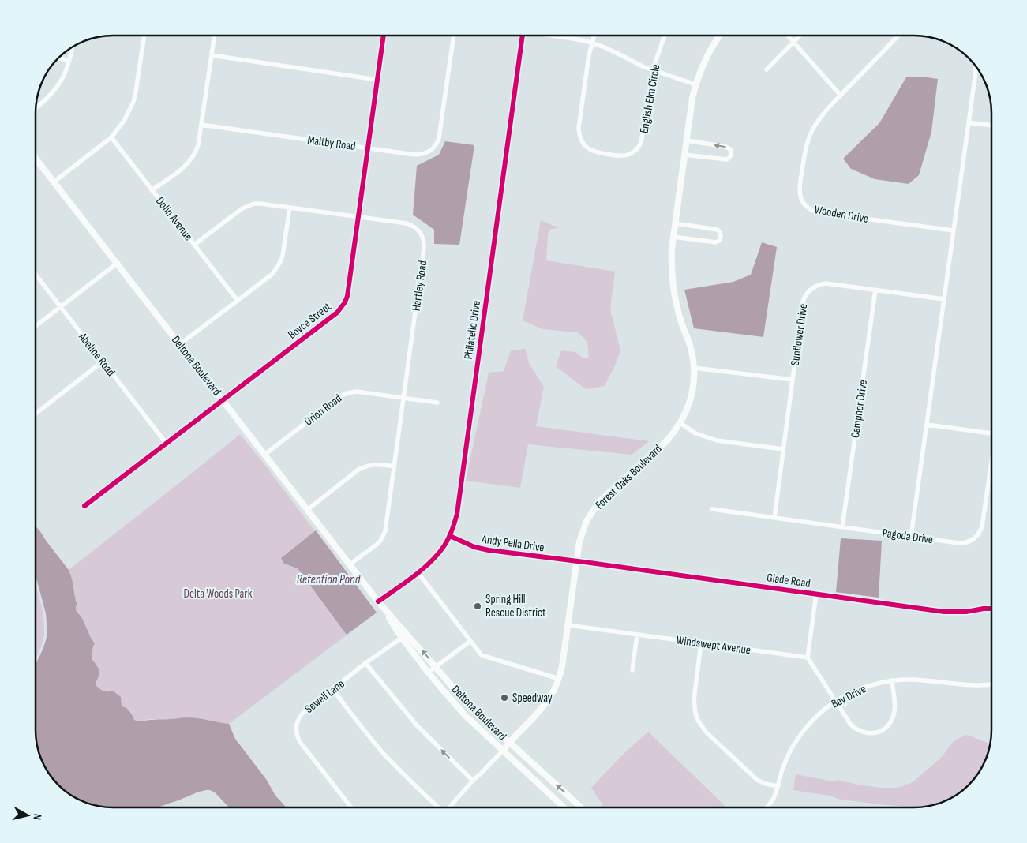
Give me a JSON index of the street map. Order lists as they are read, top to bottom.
{
  "streets": {
    "main road": ["Deltona Boulevard", "Forest Oaks Boulevard"],
    "street": [
      "English Elm Circle",
      "Maltby Road",
      "Wooden Drive",
      "Dolin Avenue",
      "Hartley Road",
      "Boyce Street",
      "Philatelic Drive",
      "Sunflower Drive",
      "Abeline Road",
      "Camphor Drive",
      "Orion Road",
      "Pagoda Drive",
      "Andy Pella Drive",
      "Glade Road",
      "Windswept Avenue",
      "Sewell Lane",
      "Bay Drive"
    ]
  },
  "crossings": [
    ["Maltby Road", "Boyce Street"],
    ["Dolin Avenue", "Hartley Road"],
    ["Hartley Road", "Boyce Street"],
    ["Hartley Road", "Deltona Boulevard"],
    ["Hartley Road", "Orion Road"],
    ["Boyce Street", "Abeline Road"],
    ["Boyce Street", "Deltona Boulevard"],
    ["Philatelic Drive", "Deltona Boulevard"],
    ["Philatelic Drive", "Andy Pella Drive"],
    ["Sunflower Drive", "Camphor Drive"],
    ["Sunflower Drive", "Pagoda Drive"],
    ["Deltona Boulevard", "Orion Road"],
    ["Deltona Boulevard", "Forest Oaks Boulevard"],
    ["Deltona Boulevard", "Sewell Lane"],
    ["Camphor Drive", "Pagoda Drive"],
    ["Forest Oaks Boulevard", "Andy Pella Drive"],
    ["Forest Oaks Boulevard", "Glade Road"],
    ["Forest Oaks Boulevard", "Windswept Avenue"],
    ["Andy Pella Drive", "Glade Road"]
  ],
  "water": ["Retention Pond"],
  "parks": ["Delta Woods Park"],
  "places": ["Spring Hill Rescue District", "Speedway"],
  "north": "right"
}
